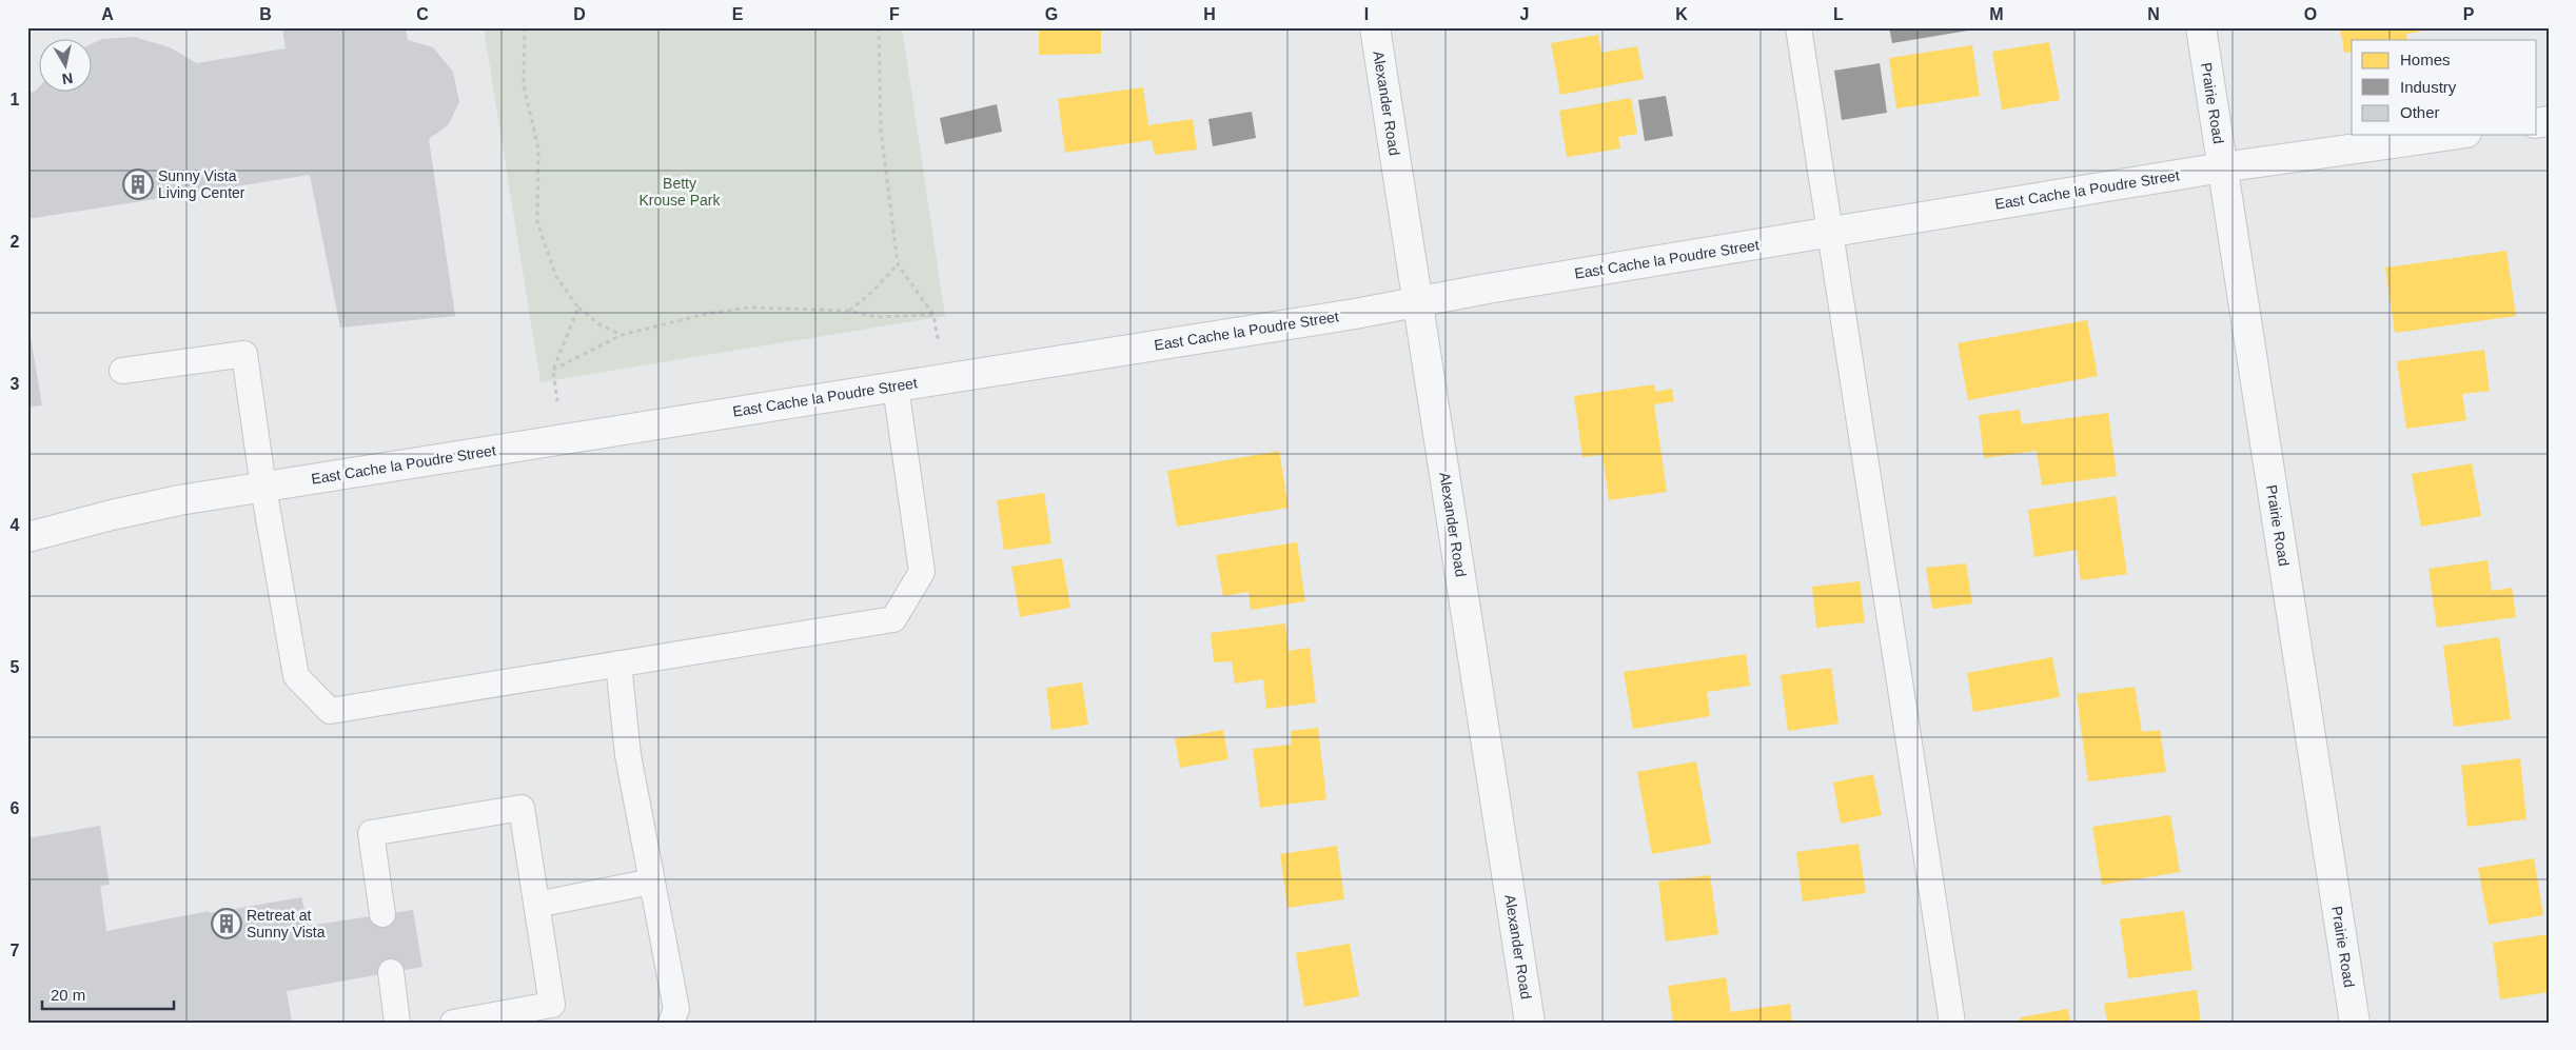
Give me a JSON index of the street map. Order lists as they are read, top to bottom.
{
  "streets": {
    "street": ["Alexander Road", "Prairie Road", "East Cache la Poudre Street"]
  },
  "crossings": [
    ["Alexander Road", "East Cache la Poudre Street"],
    ["Prairie Road", "East Cache la Poudre Street"]
  ],
  "parks": ["Betty Krouse Park"],
  "places": {
    "building": ["Sunny Vista Living Center", "Retreat at Sunny Vista"]
  },
  "legend": ["Homes", "Industry", "Other"],
  "scale_bar": "20 m",
  "north": "bottom",
  "grid": {
    "columns": [
      "A",
      "B",
      "C",
      "D",
      "E",
      "F",
      "G",
      "H",
      "I",
      "J",
      "K",
      "L",
      "M",
      "N",
      "O",
      "P"
    ],
    "rows": [
      "1",
      "2",
      "3",
      "4",
      "5",
      "6",
      "7"
    ]
  }
}
